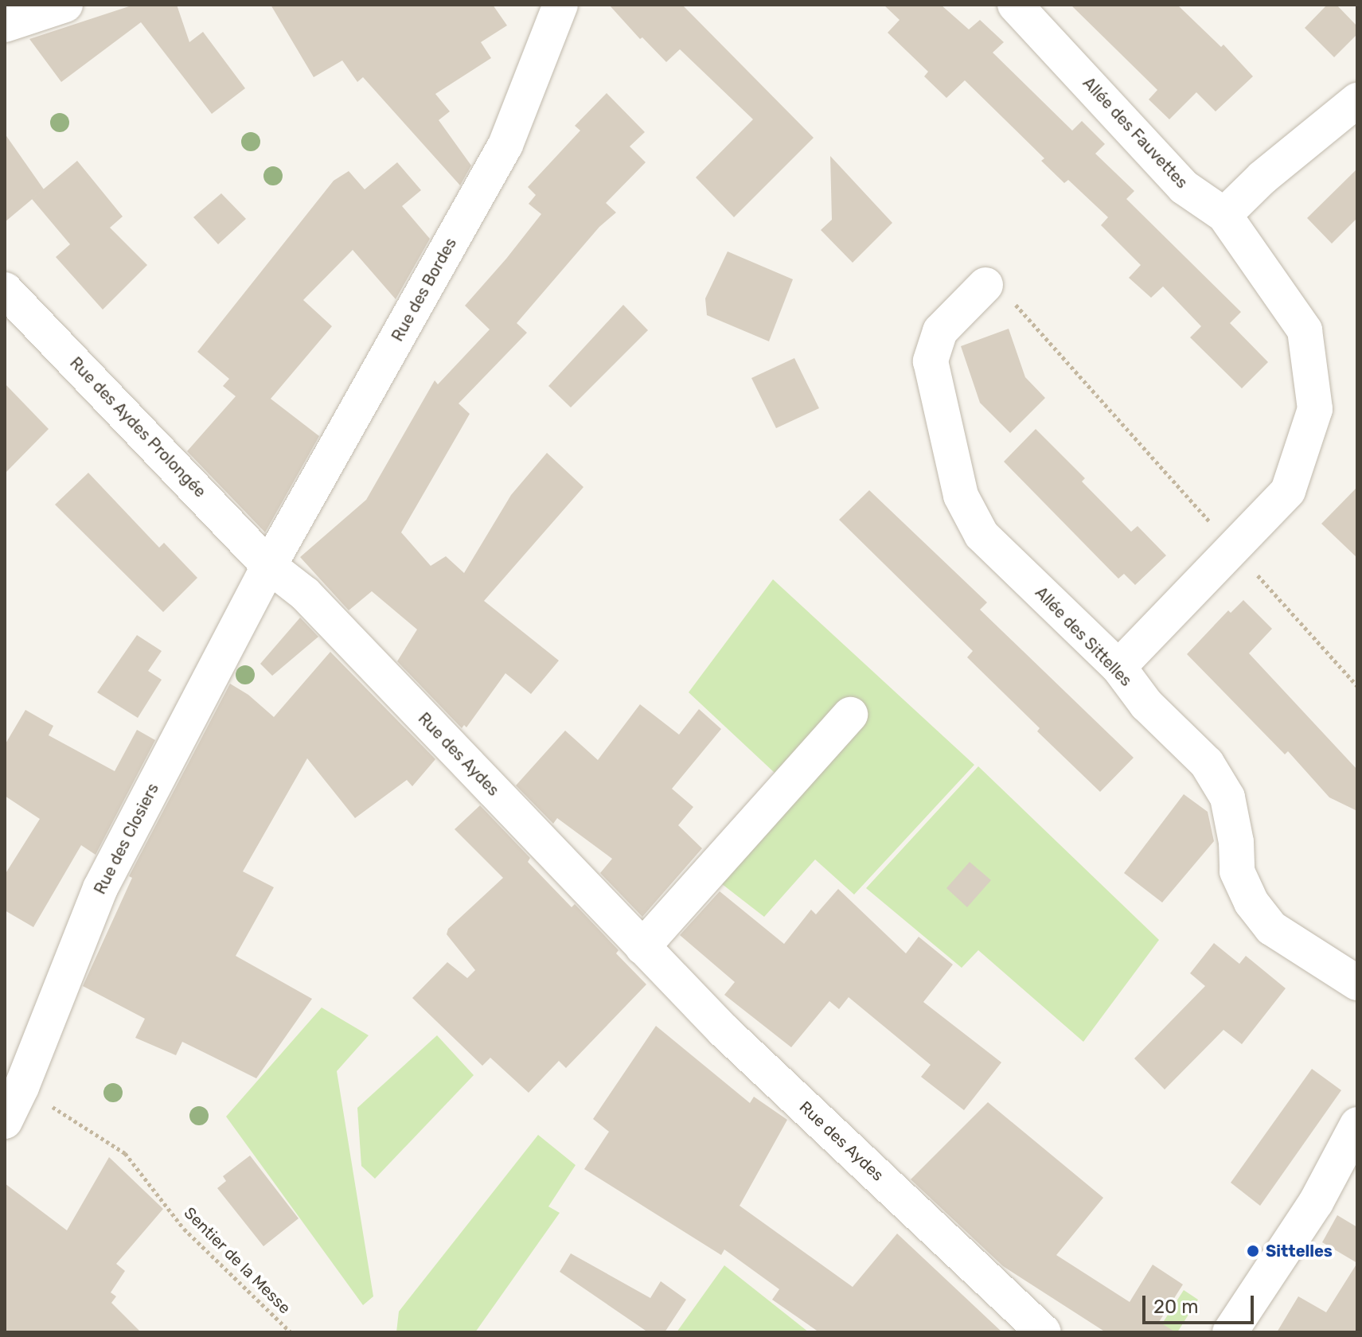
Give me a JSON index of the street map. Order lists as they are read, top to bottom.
{
  "streets": {
    "street": [
      "Allée des Fauvettes",
      "Rue des Bordes",
      "Rue des Aydes Prolongée",
      "Allée des Sittelles",
      "Rue des Aydes",
      "Rue des Closiers"
    ],
    "path": ["Sentier de la Messe"]
  },
  "crossings": [
    ["Allée des Fauvettes", "Allée des Sittelles"],
    ["Rue des Bordes", "Rue des Aydes Prolongée"],
    ["Rue des Bordes", "Rue des Aydes"],
    ["Rue des Bordes", "Rue des Closiers"],
    ["Rue des Aydes Prolongée", "Rue des Aydes"],
    ["Rue des Aydes Prolongée", "Rue des Closiers"],
    ["Rue des Aydes", "Rue des Closiers"],
    ["Rue des Closiers", "Sentier de la Messe"]
  ],
  "places": ["Sittelles"],
  "scale_bar": "20 m"
}
